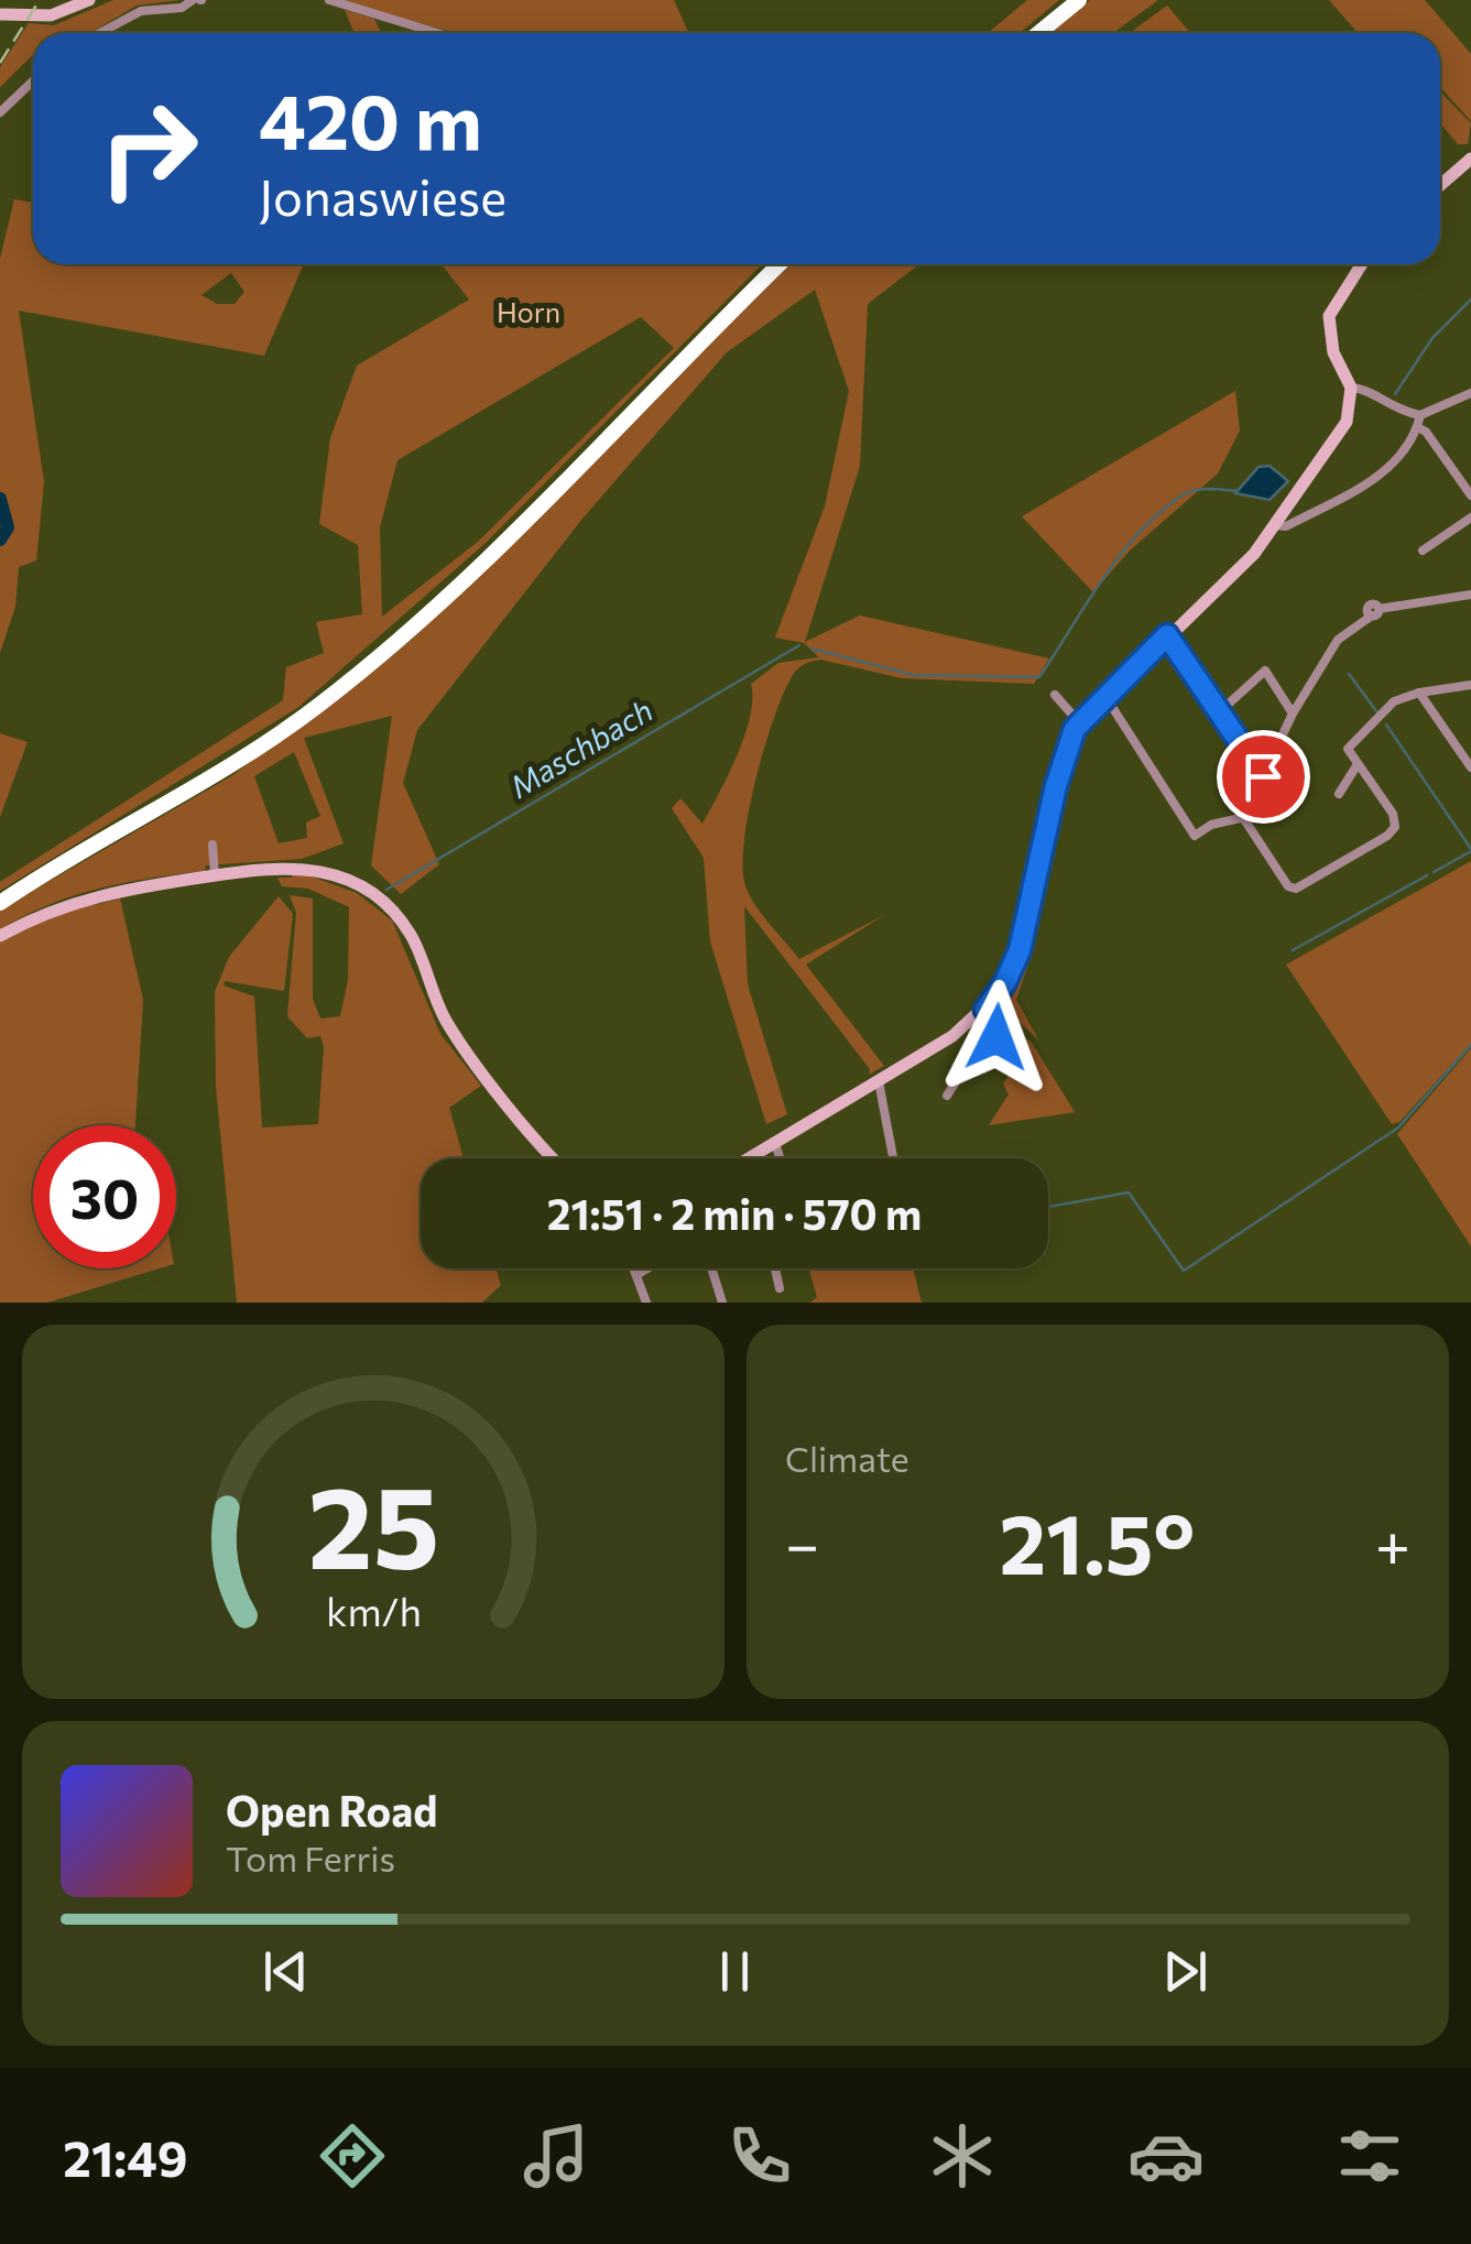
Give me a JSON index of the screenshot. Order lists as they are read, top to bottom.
{
  "water": ["Maschbach"],
  "parks": ["Horn"],
  "page": {
    "turn": ["420 m", "Jonaswiese"],
    "limit": "30",
    "trip": "21:51 · 2 min · 570 m",
    "tile": "Climate",
    "heat": ["−", "21.5°", "+"],
    "song": ["Open Road", "Tom Ferris"],
    "tabs": "21:49",
    "gauge": ["25", "km/h"]
  }
}
